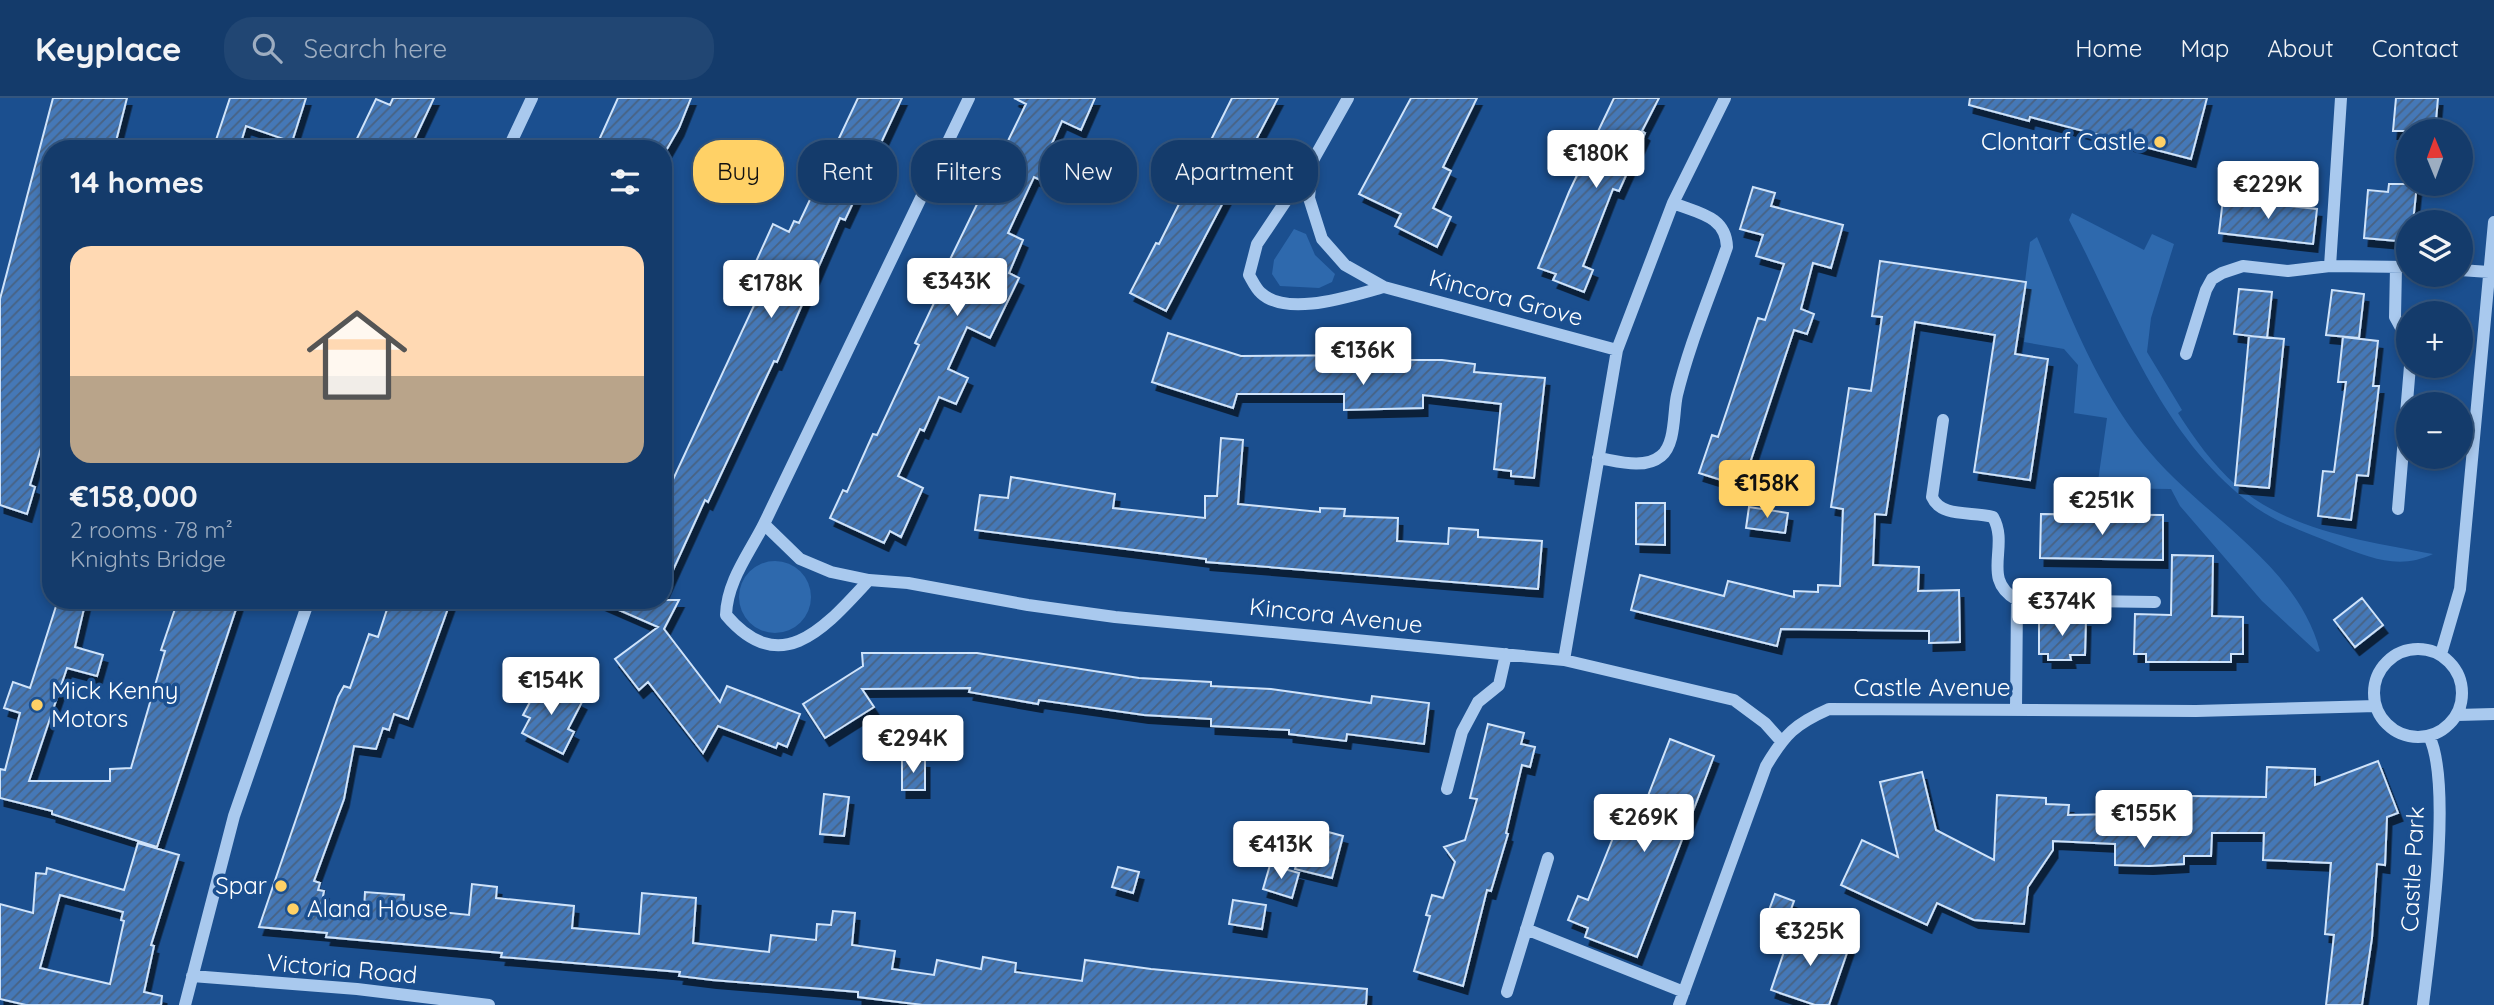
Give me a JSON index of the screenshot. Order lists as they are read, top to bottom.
{
  "streets": {
    "street": [
      "Kincora Grove",
      "Kincora Avenue",
      "Castle Avenue",
      "Castle Park",
      "Victoria Road"
    ]
  },
  "crossings": [
    ["Kincora Avenue", "Castle Avenue"],
    ["Castle Avenue", "Castle Park"]
  ],
  "places": [
    "Clontarf Castle",
    "Mick Kenny Motors",
    "Spar",
    "Alana House"
  ],
  "north": "top",
  "page": {
    "header": "Keyplace",
    "search": "Search here",
    "nav": [
      "Home",
      "Map",
      "About",
      "Contact"
    ],
    "map_buttons": ["+", "−"],
    "price": [
      "€180K",
      "€229K",
      "€343K",
      "€178K",
      "€136K",
      "€158K",
      "€251K",
      "€374K",
      "€154K",
      "€294K",
      "€155K",
      "€269K",
      "€413K",
      "€325K"
    ],
    "chip": [
      "Buy",
      "Rent",
      "Filters",
      "New",
      "Apartment"
    ],
    "heading": "14 homes",
    "list": [
      {
        "name": "€158,000",
        "note": "2 rooms · 78 m² · Knights Bridge"
      }
    ]
  }
}
